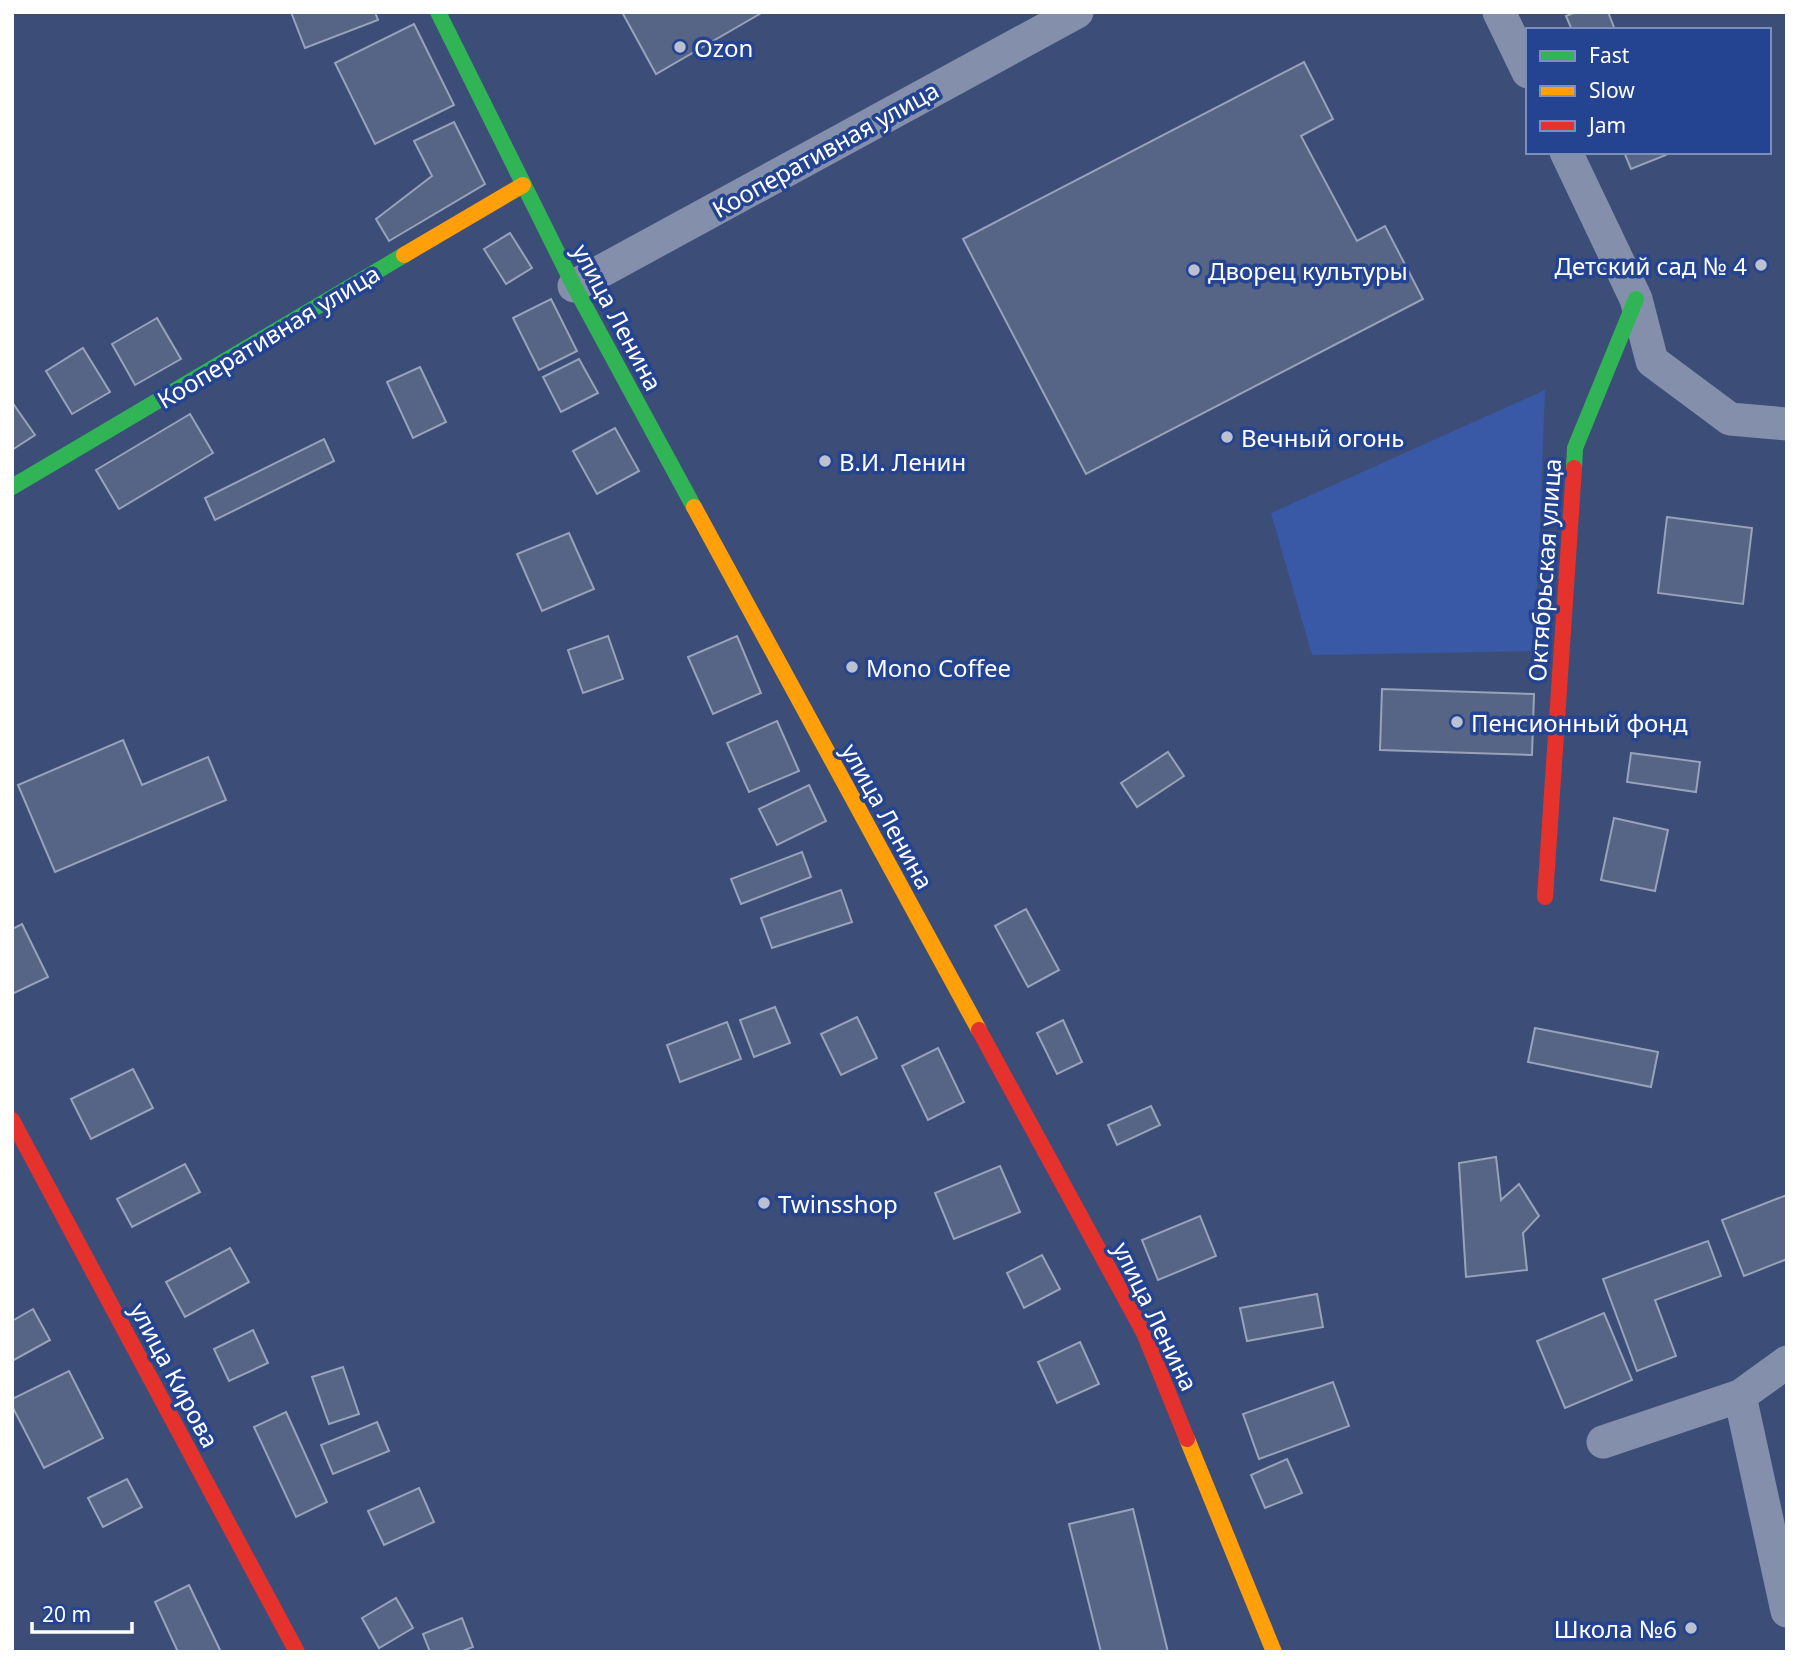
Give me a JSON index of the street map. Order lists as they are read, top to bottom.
{
  "streets": {
    "street": [
      "Кооперативная улица",
      "улица Ленина",
      "Октябрьская улица",
      "улица Кирова"
    ]
  },
  "crossings": [
    ["Кооперативная улица", "улица Ленина"]
  ],
  "places": [
    "Ozon",
    "Детский сад № 4",
    "Дворец культуры",
    "Вечный огонь",
    "В.И. Ленин",
    "Mono Coffee",
    "Пенсионный фонд",
    "Twinsshop",
    "Школа №6"
  ],
  "legend": ["Fast", "Slow", "Jam"],
  "scale_bar": "20 m"
}
